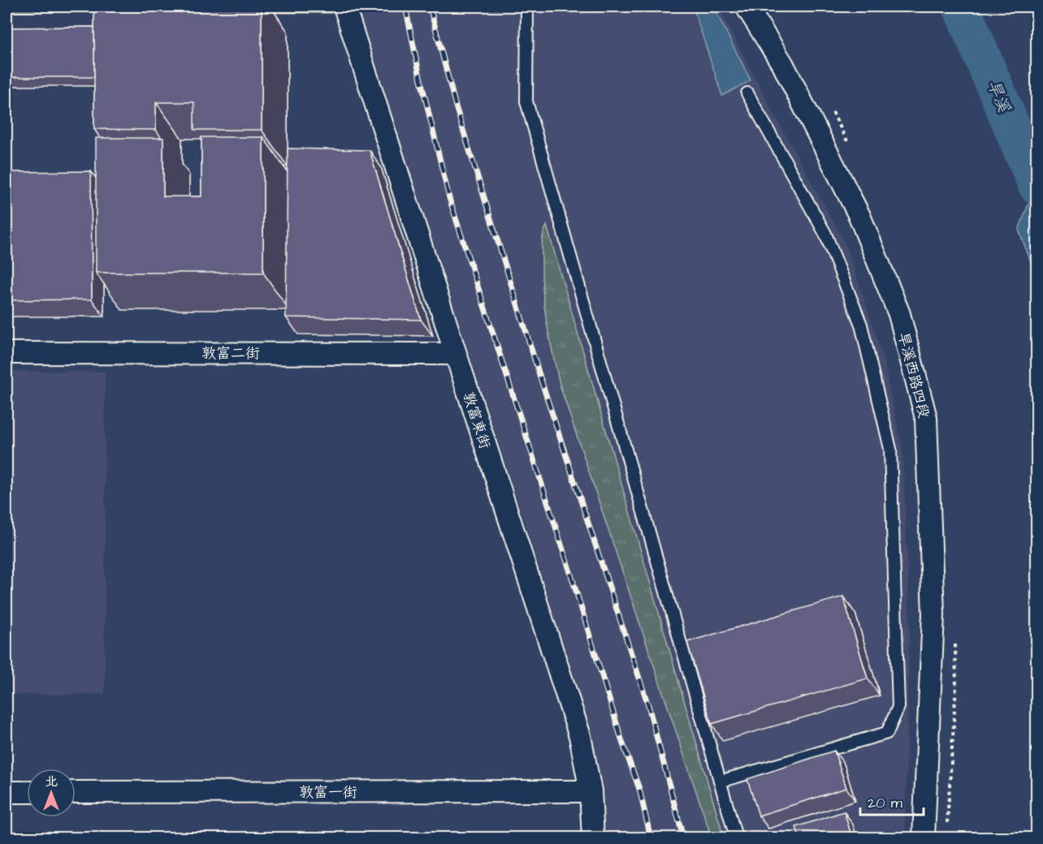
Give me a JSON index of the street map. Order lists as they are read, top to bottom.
{
  "streets": {
    "street": [
      "敦富二街",
      "旱溪西路四段",
      "敦富東街",
      "敦富一街"
    ]
  },
  "crossings": [
    ["敦富二街", "敦富東街"],
    ["敦富東街", "敦富一街"]
  ],
  "water": ["旱溪"],
  "scale_bar": "20 m",
  "north": "top"
}
